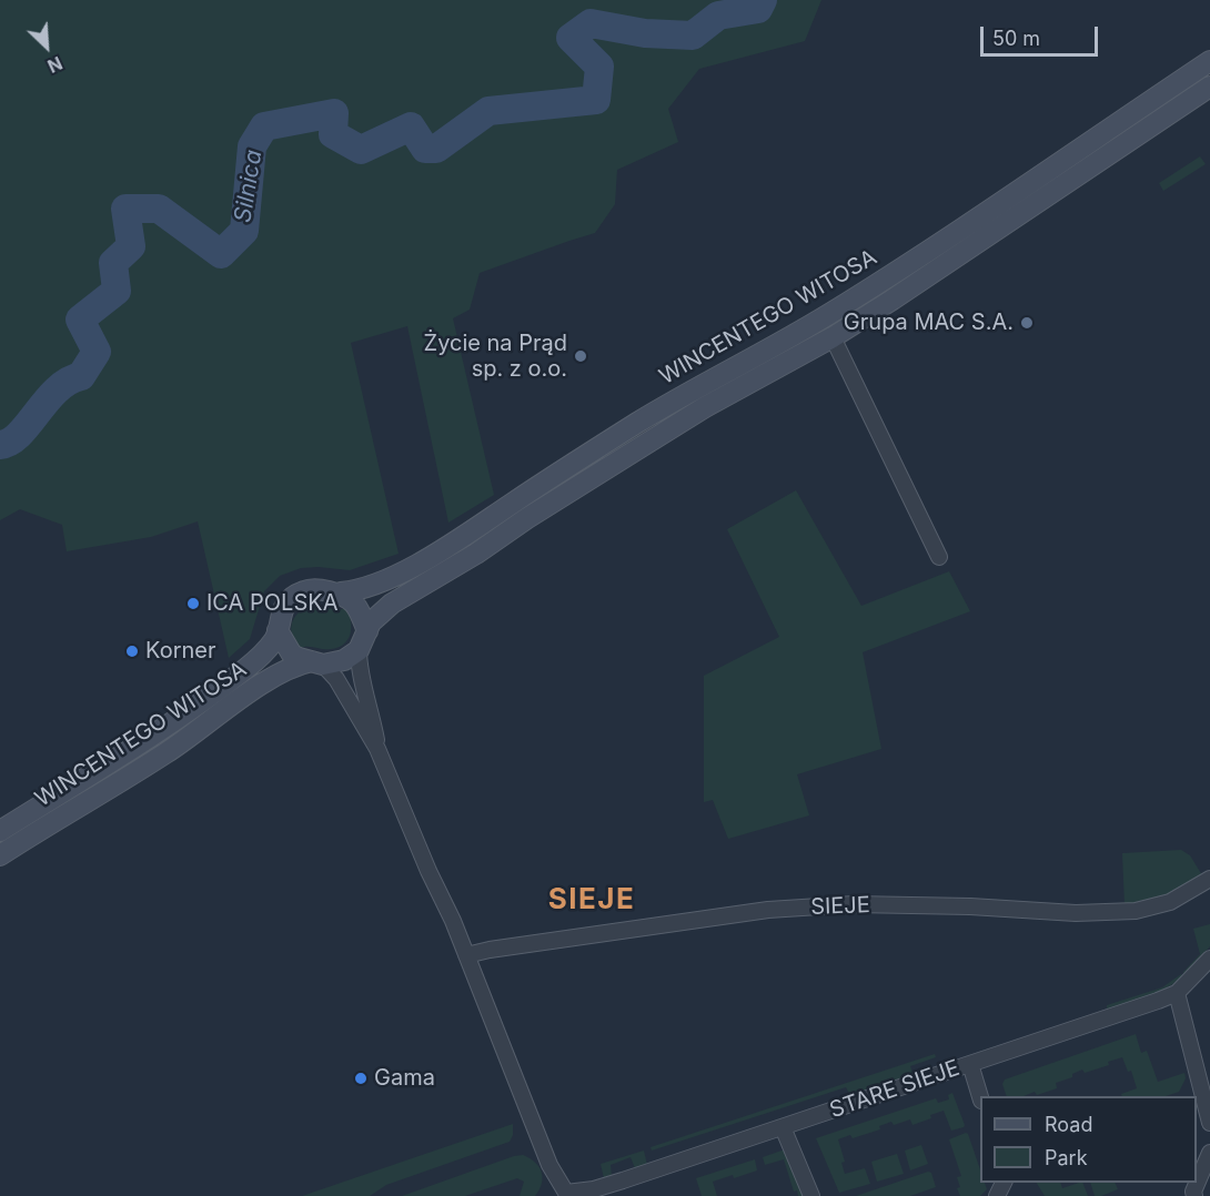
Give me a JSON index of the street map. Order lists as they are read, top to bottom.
{
  "streets": {
    "main road": ["WINCENTEGO WITOSA"],
    "street": ["SIEJE", "STARE SIEJE"]
  },
  "crossings": [
    ["SIEJE", "STARE SIEJE"]
  ],
  "districts": ["SIEJE"],
  "water": ["Silnica"],
  "places": [
    "Grupa MAC S.A.",
    "Życie na Prąd sp. z o.o.",
    "ICA POLSKA",
    "Korner",
    "Gama"
  ],
  "legend": ["Road", "Park"],
  "scale_bar": "50 m",
  "north": "bottom right"
}
